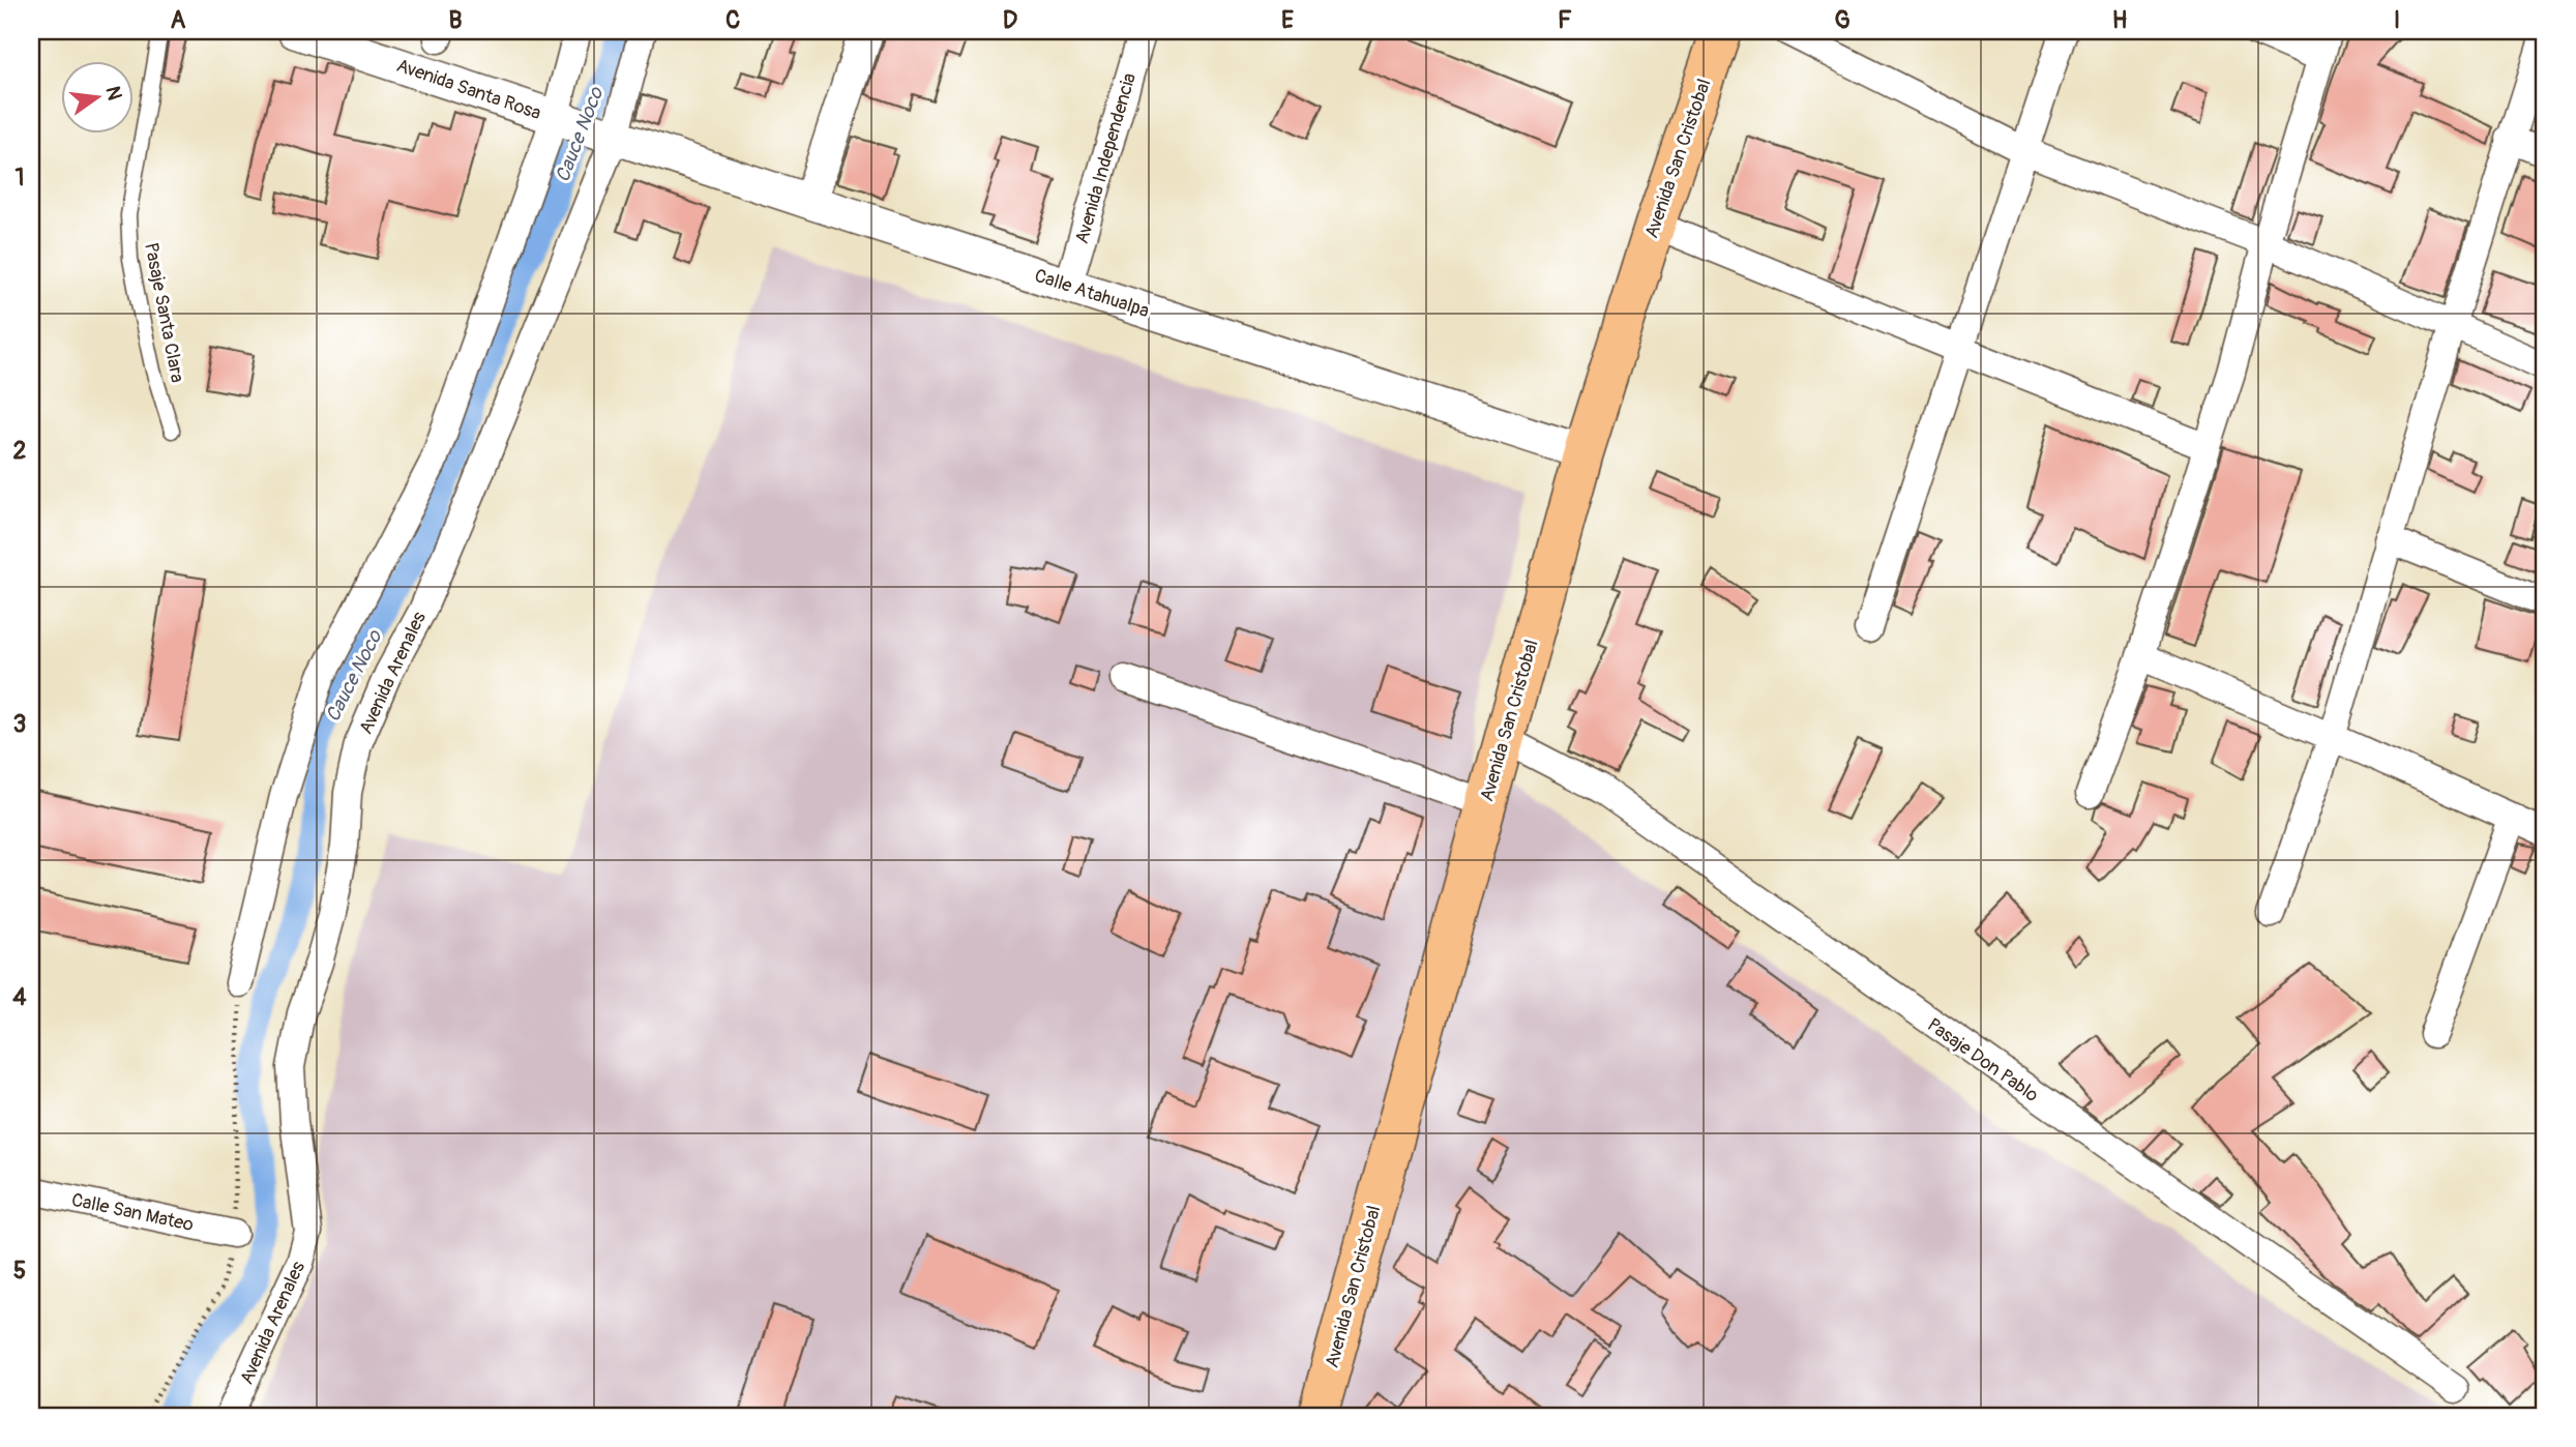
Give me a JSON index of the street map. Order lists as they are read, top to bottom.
{
  "streets": {
    "highway": ["Avenida San Cristobal"],
    "street": [
      "Avenida Santa Rosa",
      "Avenida Independencia",
      "Calle Atahualpa",
      "Avenida Arenales",
      "Pasaje Don Pablo",
      "Calle San Mateo"
    ],
    "lane": ["Pasaje Santa Clara"]
  },
  "crossings": [
    ["Avenida Santa Rosa", "Calle Atahualpa"],
    ["Avenida Santa Rosa", "Avenida Arenales"],
    ["Avenida Independencia", "Calle Atahualpa"],
    ["Avenida San Cristobal", "Calle Atahualpa"],
    ["Avenida San Cristobal", "Pasaje Don Pablo"],
    ["Calle Atahualpa", "Avenida Arenales"]
  ],
  "water": ["Cauce Noco"],
  "north": "right",
  "grid": {
    "columns": [
      "A",
      "B",
      "C",
      "D",
      "E",
      "F",
      "G",
      "H",
      "I"
    ],
    "rows": [
      "1",
      "2",
      "3",
      "4",
      "5"
    ]
  }
}
